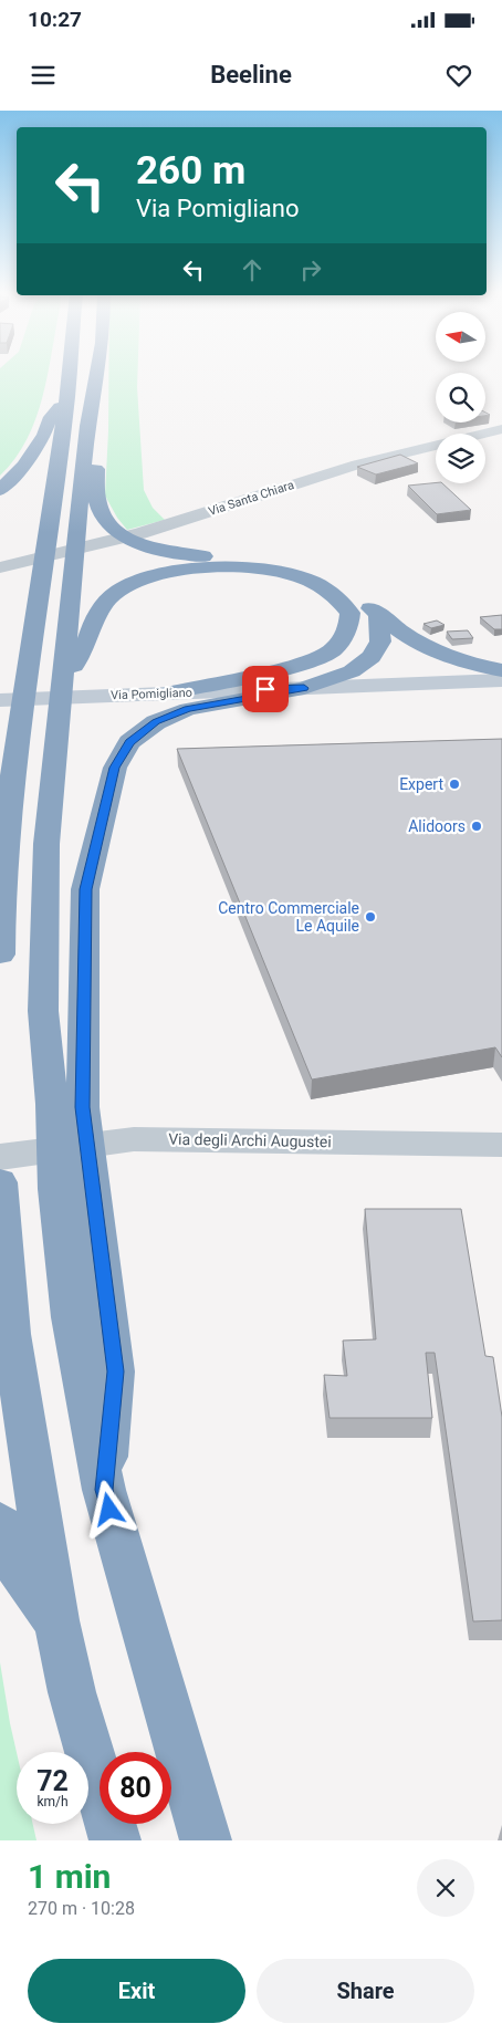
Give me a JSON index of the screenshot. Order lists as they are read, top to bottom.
{
  "streets": {
    "main road": ["Via Pomigliano"],
    "street": ["Via Santa Chiara", "Via degli Archi Augustei"]
  },
  "places": ["Expert", "Alidoors", "Centro Commerciale Le Aquile"],
  "north": "left",
  "page": {
    "status": "10:27",
    "header": "Beeline",
    "turn": ["260 m", "Via Pomigliano"],
    "speed": "72 km/h",
    "limit": "80",
    "heading": ["1 min", "270 m · 10:28"],
    "buttons": ["Exit", "Share"]
  }
}
